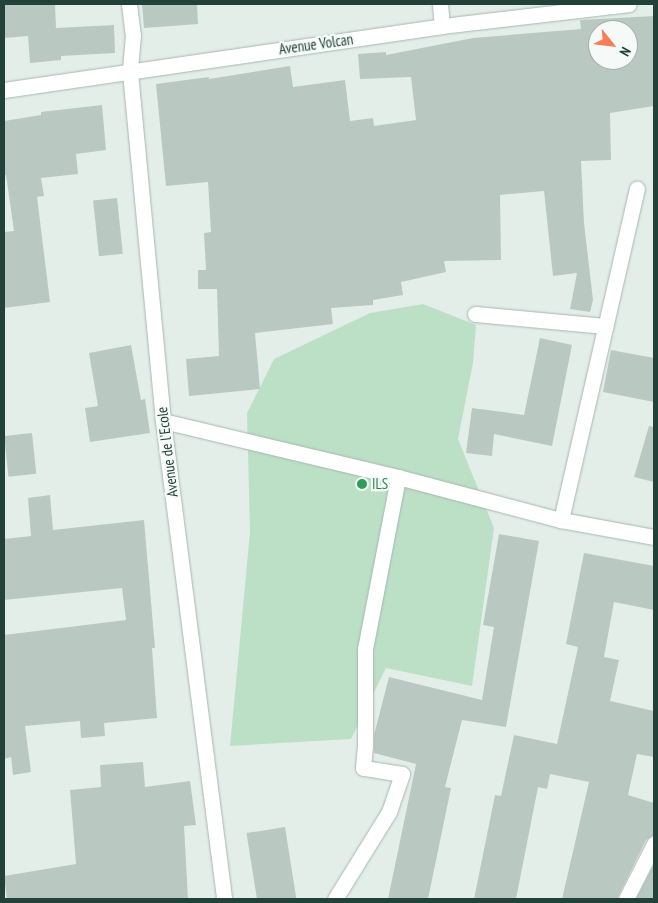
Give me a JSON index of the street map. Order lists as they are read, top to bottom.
{
  "streets": {
    "street": ["Avenue Volcan", "Avenue de l'Ecole"]
  },
  "crossings": [
    ["Avenue Volcan", "Avenue de l'Ecole"]
  ],
  "places": ["ILS"],
  "north": "bottom right"
}
